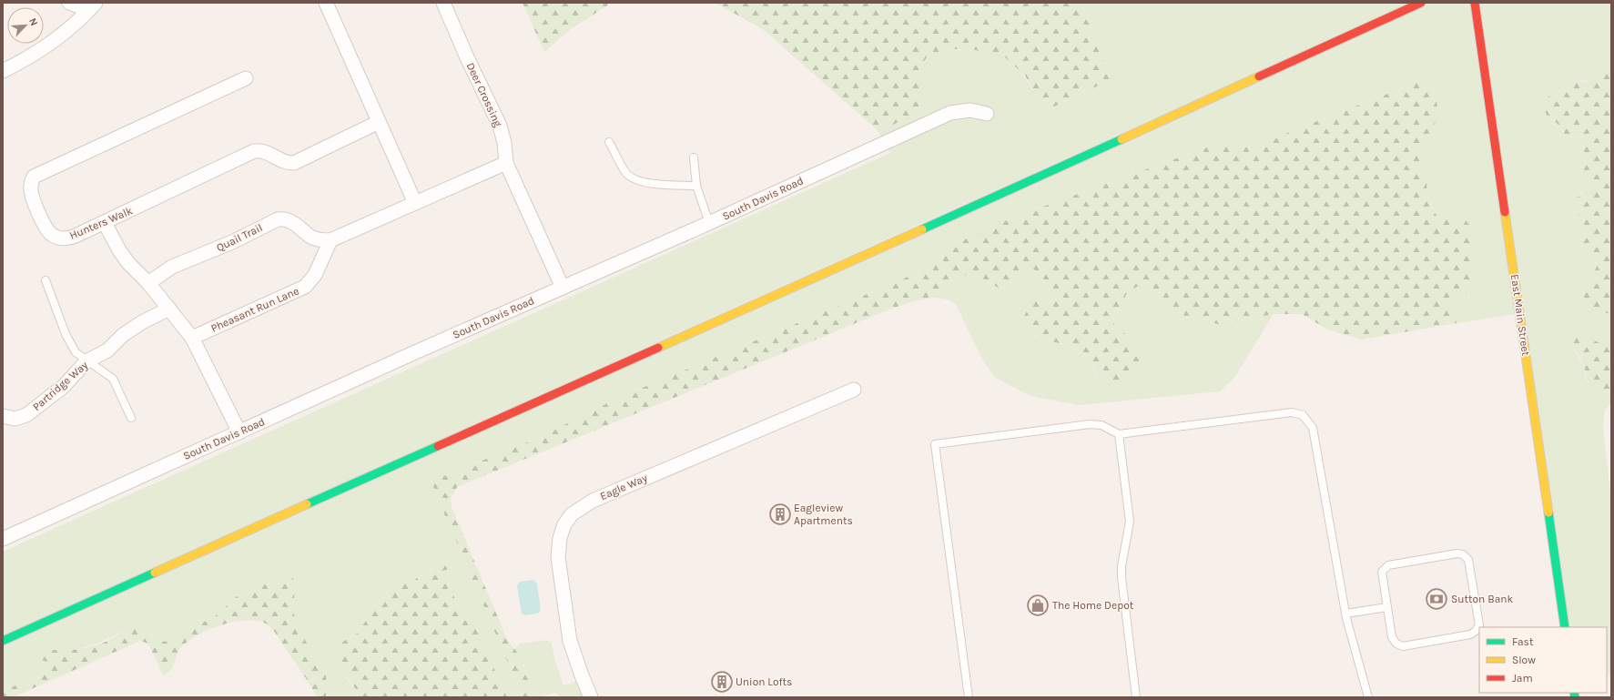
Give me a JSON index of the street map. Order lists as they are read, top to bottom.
{
  "streets": {
    "main road": ["East Main Street"],
    "street": [
      "Deer Crossing",
      "South Davis Road",
      "Hunters Walk",
      "Quail Trail",
      "Pheasant Run Lane",
      "Partridge Way",
      "Eagle Way"
    ]
  },
  "crossings": [
    ["Deer Crossing", "South Davis Road"],
    ["Quail Trail", "Pheasant Run Lane"]
  ],
  "places": {
    "building": ["Eagleview Apartments", "Union Lofts"],
    "bank": ["Sutton Bank"],
    "shop": ["The Home Depot"]
  },
  "legend": ["Fast", "Slow", "Jam"],
  "north": "top right"
}
